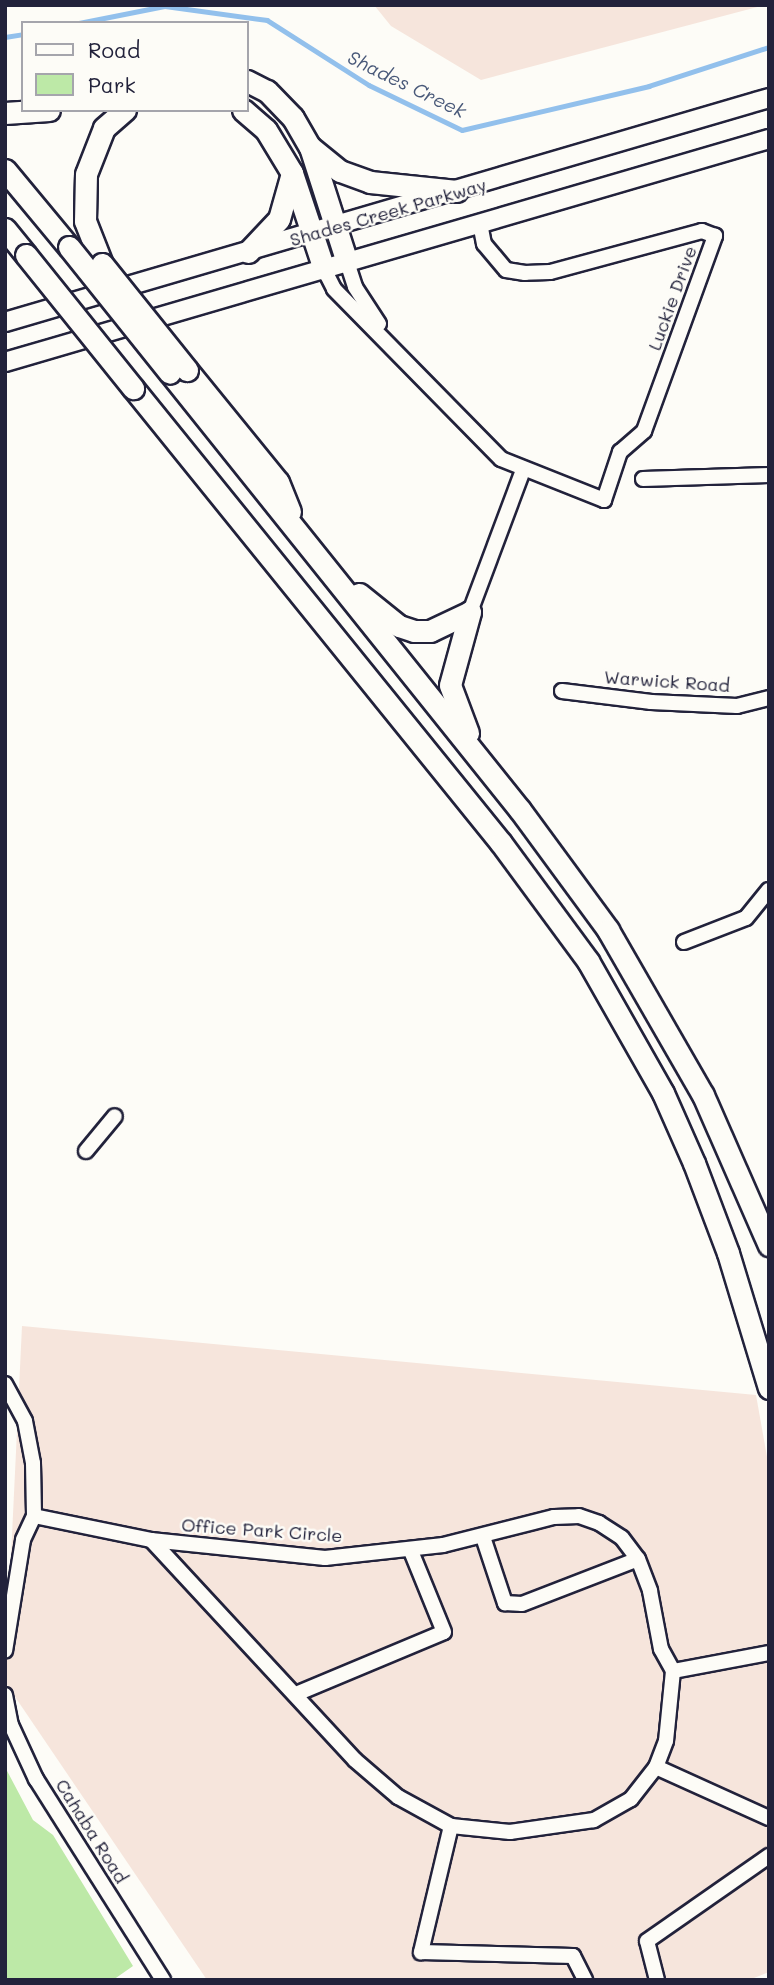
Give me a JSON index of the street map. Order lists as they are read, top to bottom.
{
  "streets": {
    "main road": ["Shades Creek Parkway"],
    "street": [
      "Luckie Drive",
      "Warwick Road",
      "Office Park Circle",
      "Cahaba Road"
    ]
  },
  "crossings": [
    ["Shades Creek Parkway", "Luckie Drive"]
  ],
  "water": ["Shades Creek"],
  "legend": ["Road", "Park"]
}
